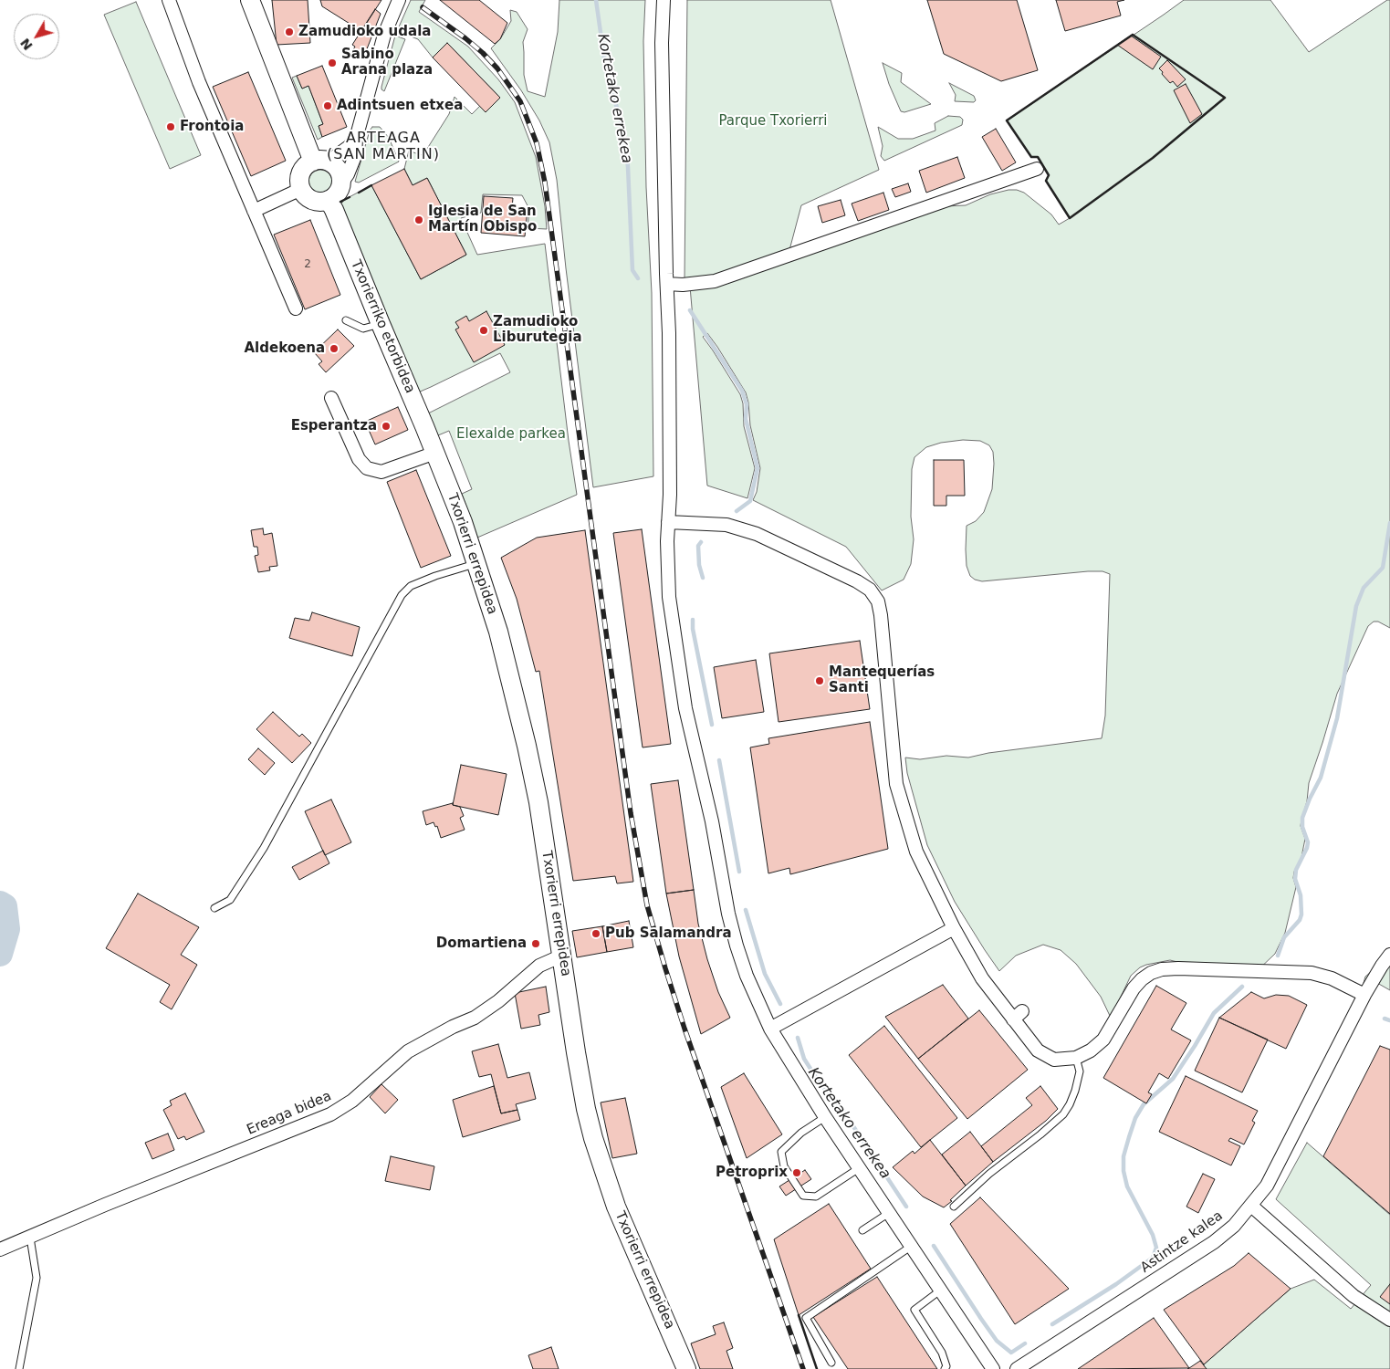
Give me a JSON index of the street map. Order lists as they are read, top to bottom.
{
  "streets": {
    "street": [
      "Txorierriko etorbidea",
      "Txorierri errepidea",
      "Ereaga bidea",
      "Astintze kalea"
    ]
  },
  "crossings": [
    ["Txorierriko etorbidea", "Txorierri errepidea"],
    ["Txorierri errepidea", "Ereaga bidea"]
  ],
  "districts": ["ARTEAGA (SAN MARTIN)"],
  "water": ["Kortetako errekea"],
  "parks": ["Parque Txorierri", "Elexalde parkea"],
  "places": [
    "Zamudioko udala",
    "Sabino Arana plaza",
    "Adintsuen etxea",
    "Frontoia",
    "Iglesia de San Martín Obispo",
    "Zamudioko Liburutegia",
    "Aldekoena",
    "Esperantza",
    "Mantequerías Santi",
    "Pub Salamandra",
    "Domartiena",
    "Petroprix"
  ],
  "house_numbers": ["2"],
  "north": "bottom left"
}
